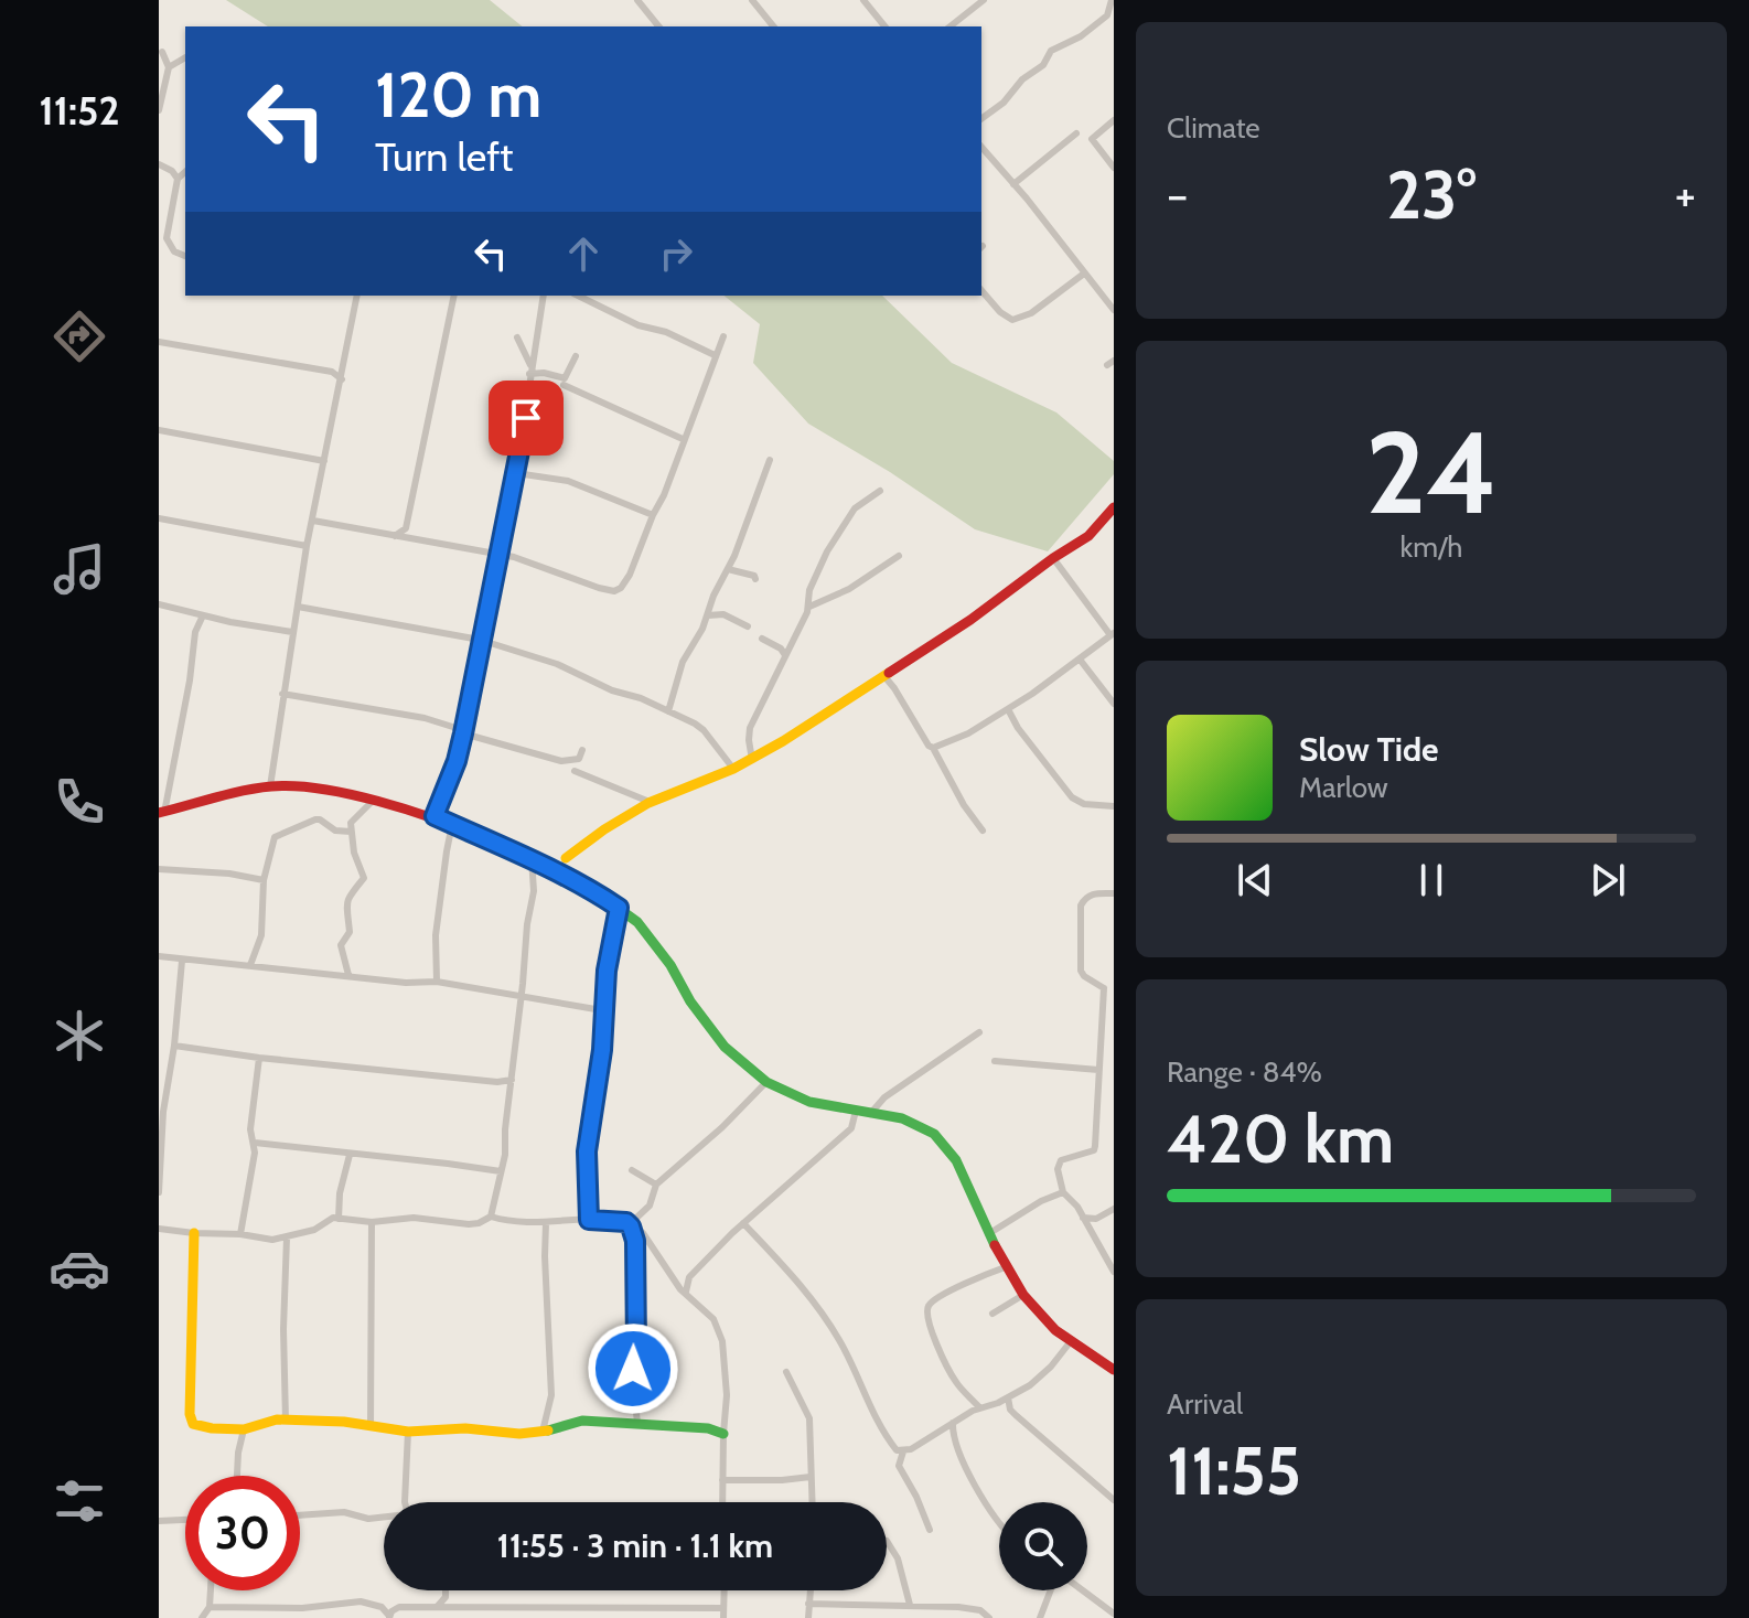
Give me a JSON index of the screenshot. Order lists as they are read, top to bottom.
{
  "page": {
    "tabs": "11:52",
    "tile": [
      "Climate",
      ["24", "km/h"],
      ["Range · 84%", "420 km"],
      ["Arrival", "11:55"]
    ],
    "turn": ["120 m", "Turn left"],
    "heat": ["−", "23°", "+"],
    "song": ["Slow Tide", "Marlow"],
    "limit": "30",
    "trip": "11:55 · 3 min · 1.1 km"
  }
}
